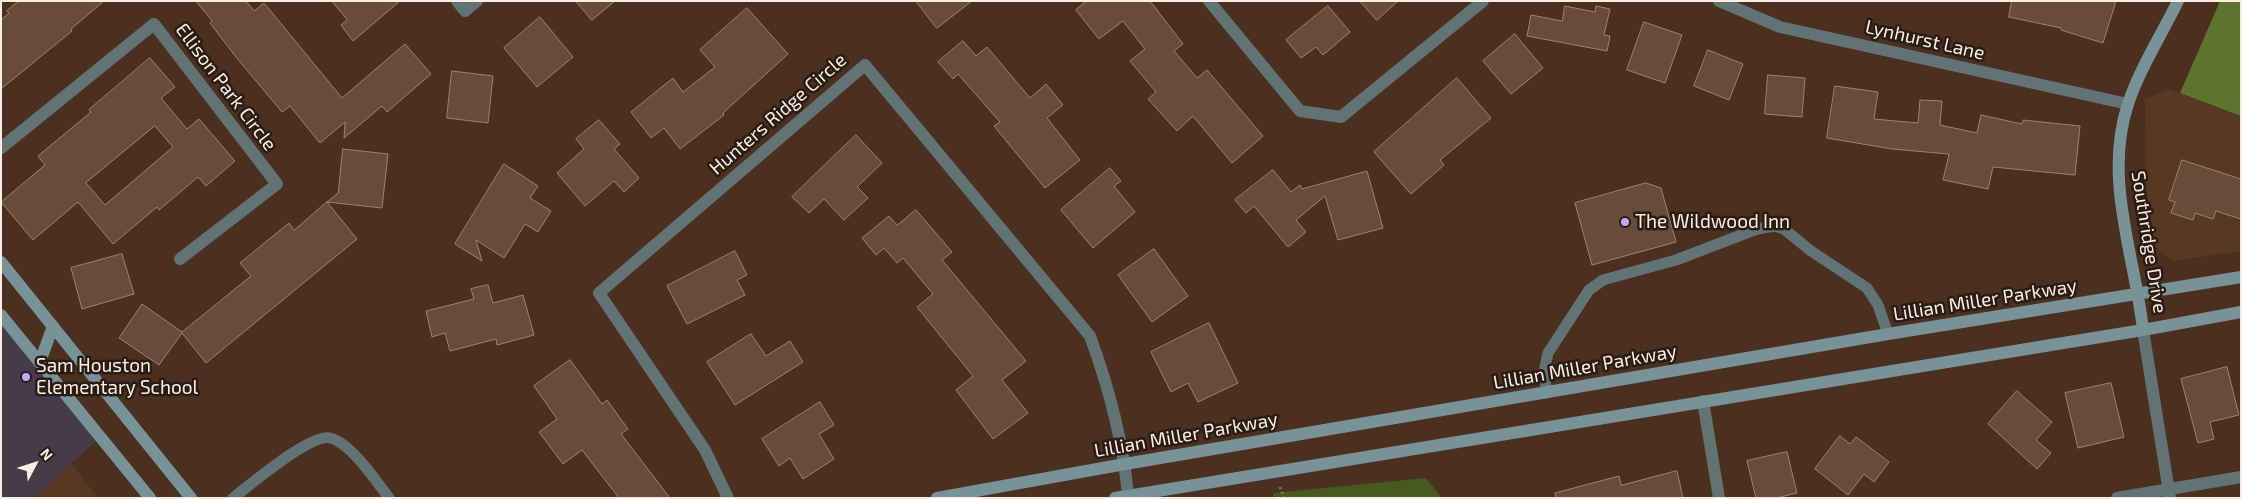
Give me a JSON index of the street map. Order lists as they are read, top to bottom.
{
  "streets": {
    "main road": ["Southridge Drive", "Lillian Miller Parkway"],
    "street": ["Lynhurst Lane", "Ellison Park Circle", "Hunters Ridge Circle"]
  },
  "crossings": [
    ["Lynhurst Lane", "Southridge Drive"],
    ["Hunters Ridge Circle", "Lillian Miller Parkway"],
    ["Southridge Drive", "Lillian Miller Parkway"]
  ],
  "places": ["The Wildwood Inn", "Sam Houston Elementary School"],
  "north": "top right"
}
